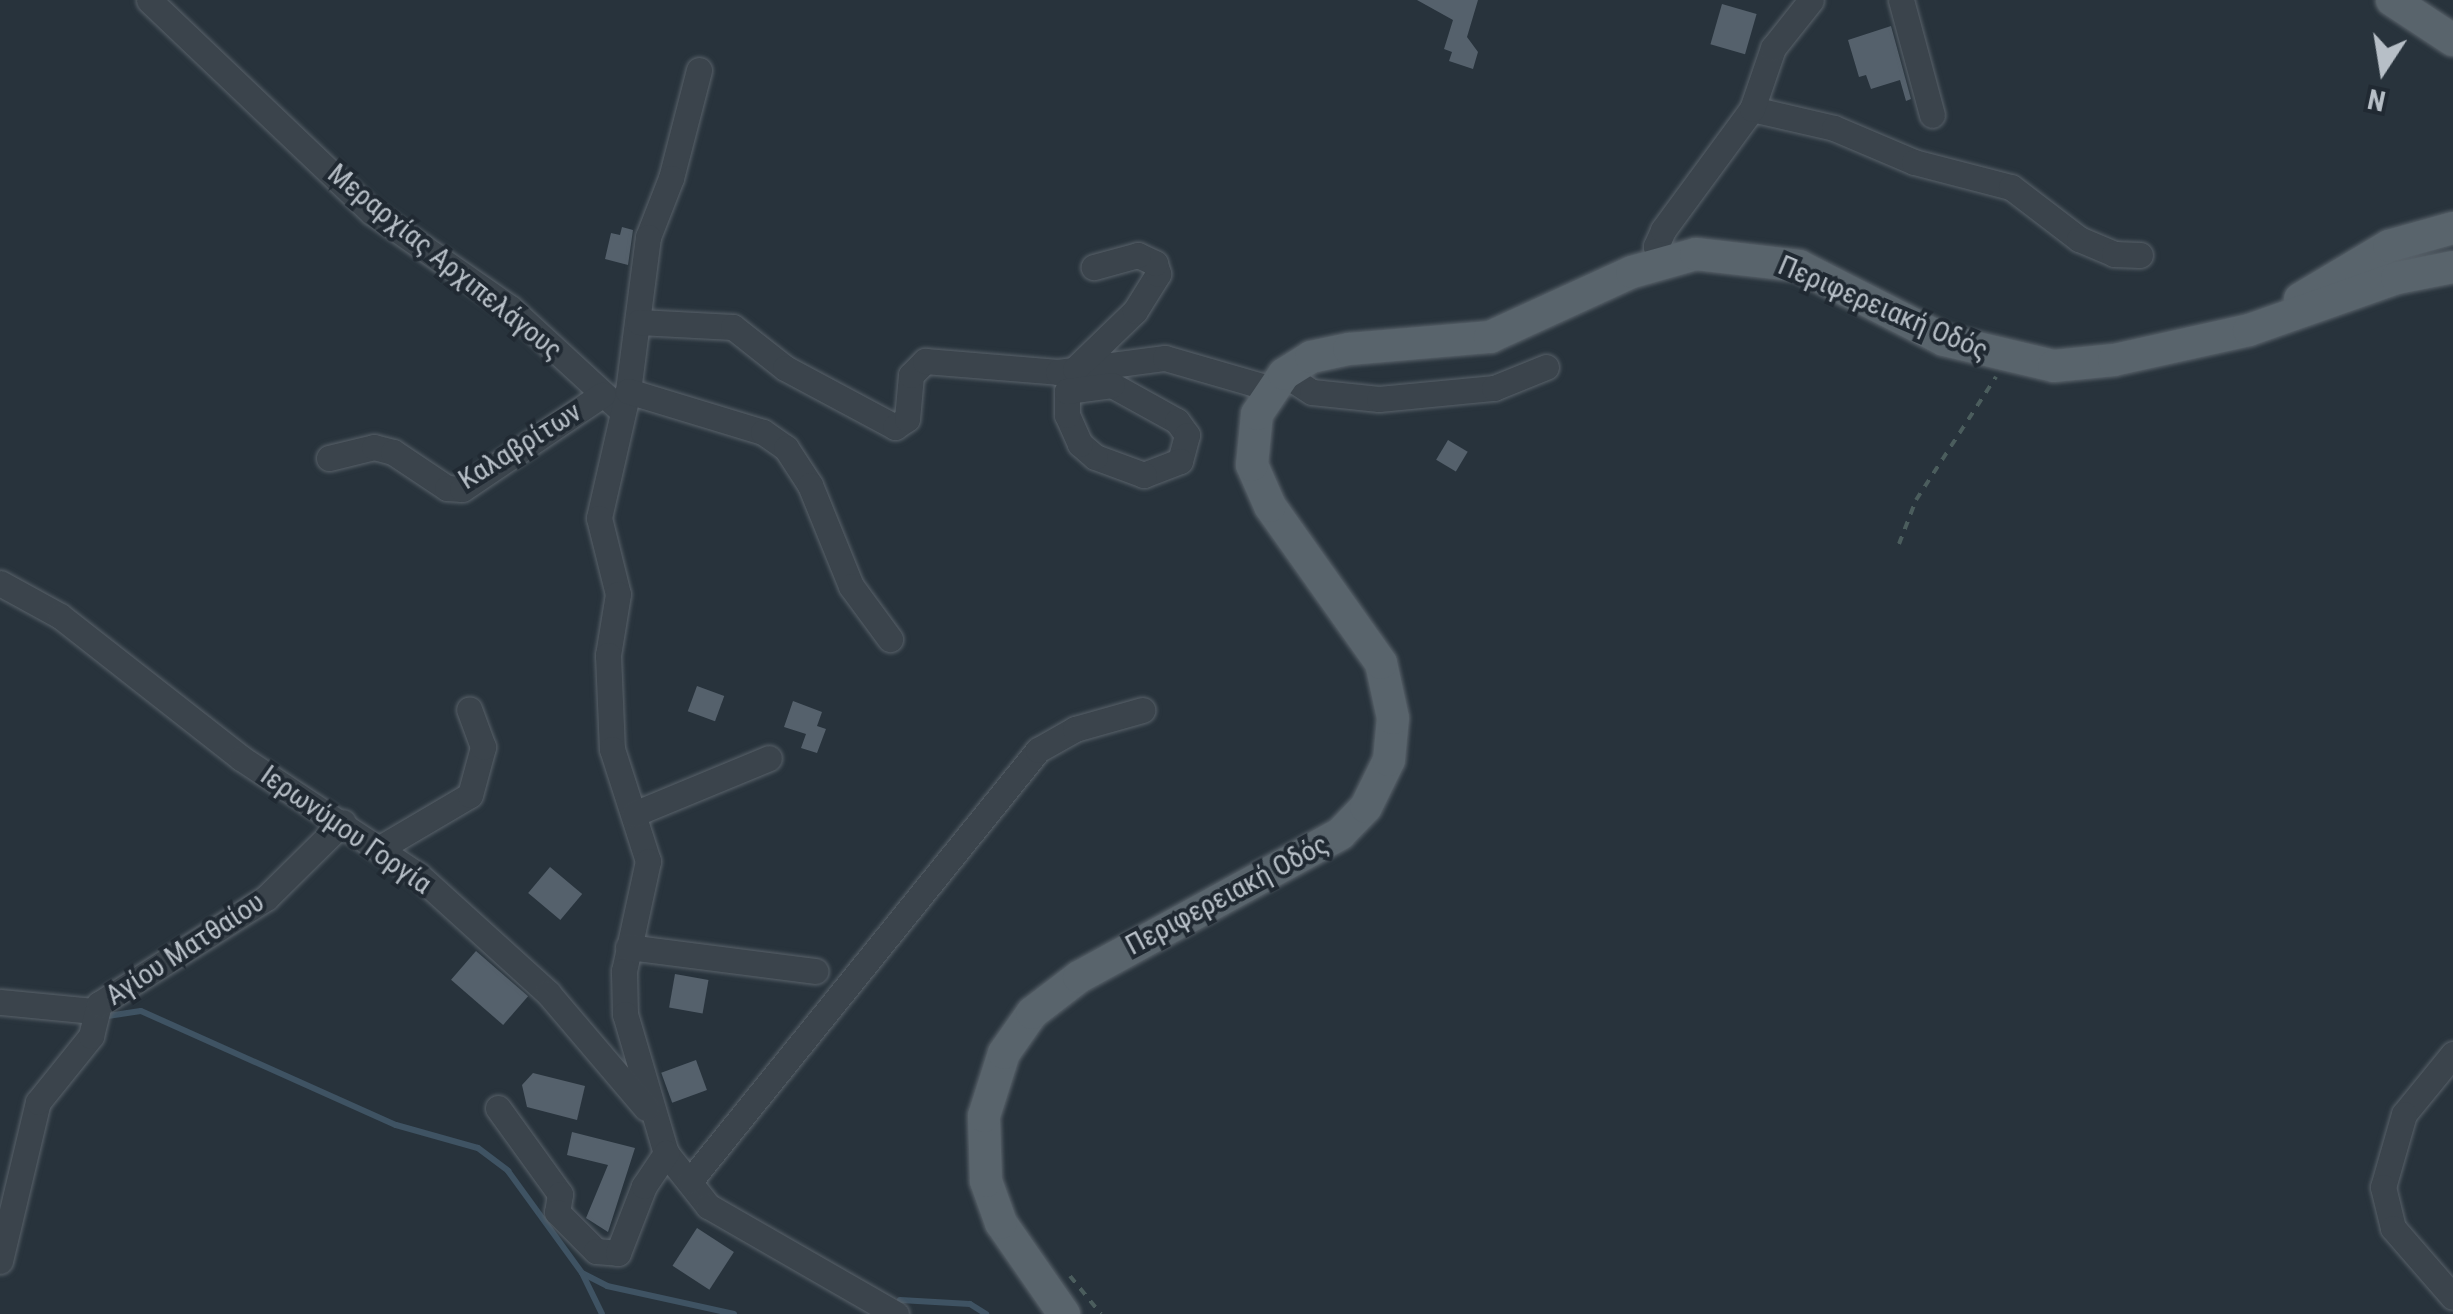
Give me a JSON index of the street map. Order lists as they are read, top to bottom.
{
  "streets": {
    "main road": ["Περιφερειακή Οδός"],
    "street": [
      "Μεραρχίας Αρχιπελάγους",
      "Καλαβρίτων",
      "Ιερωνύμου Γοργία",
      "Αγίου Ματθαίου"
    ]
  },
  "crossings": [
    ["Μεραρχίας Αρχιπελάγους", "Καλαβρίτων"],
    ["Ιερωνύμου Γοργία", "Αγίου Ματθαίου"]
  ],
  "north": "bottom"
}
